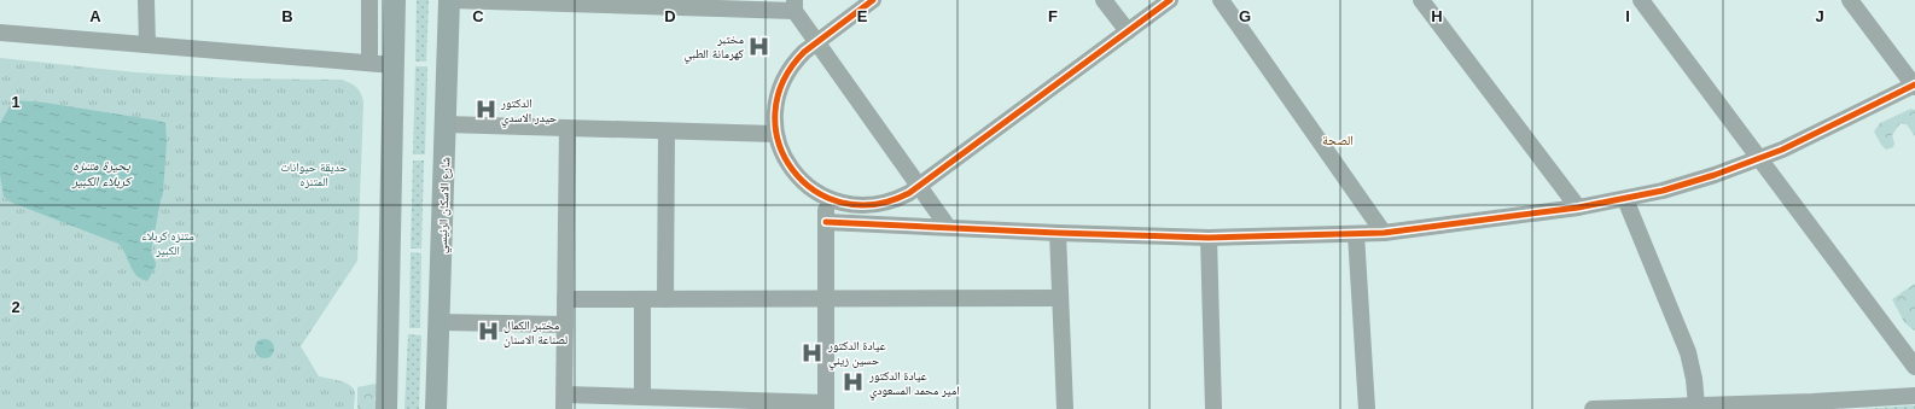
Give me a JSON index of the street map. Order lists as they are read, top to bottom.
{
  "streets": {
    "main road": ["شارع الاسكان الرئيسي"]
  },
  "districts": ["الصحة"],
  "water": ["بحيرة متنزه كربلاء الكبير"],
  "parks": ["حديقة حيوانات المتنزه", "متنزه كربلاء الكبير"],
  "places": {
    "hospital": [
      "مختبر كهرمانة الطبي",
      "الدكتور حيدر الاسدي",
      "مختبر الكمال لصناعة الاسنان",
      "عيادة الدكتور حسين زيني",
      "عيادة الدكتور امير محمد المسعودي"
    ]
  },
  "grid": {
    "columns": [
      "A",
      "B",
      "C",
      "D",
      "E",
      "F",
      "G",
      "H",
      "I",
      "J"
    ],
    "rows": ["1", "2"]
  }
}
